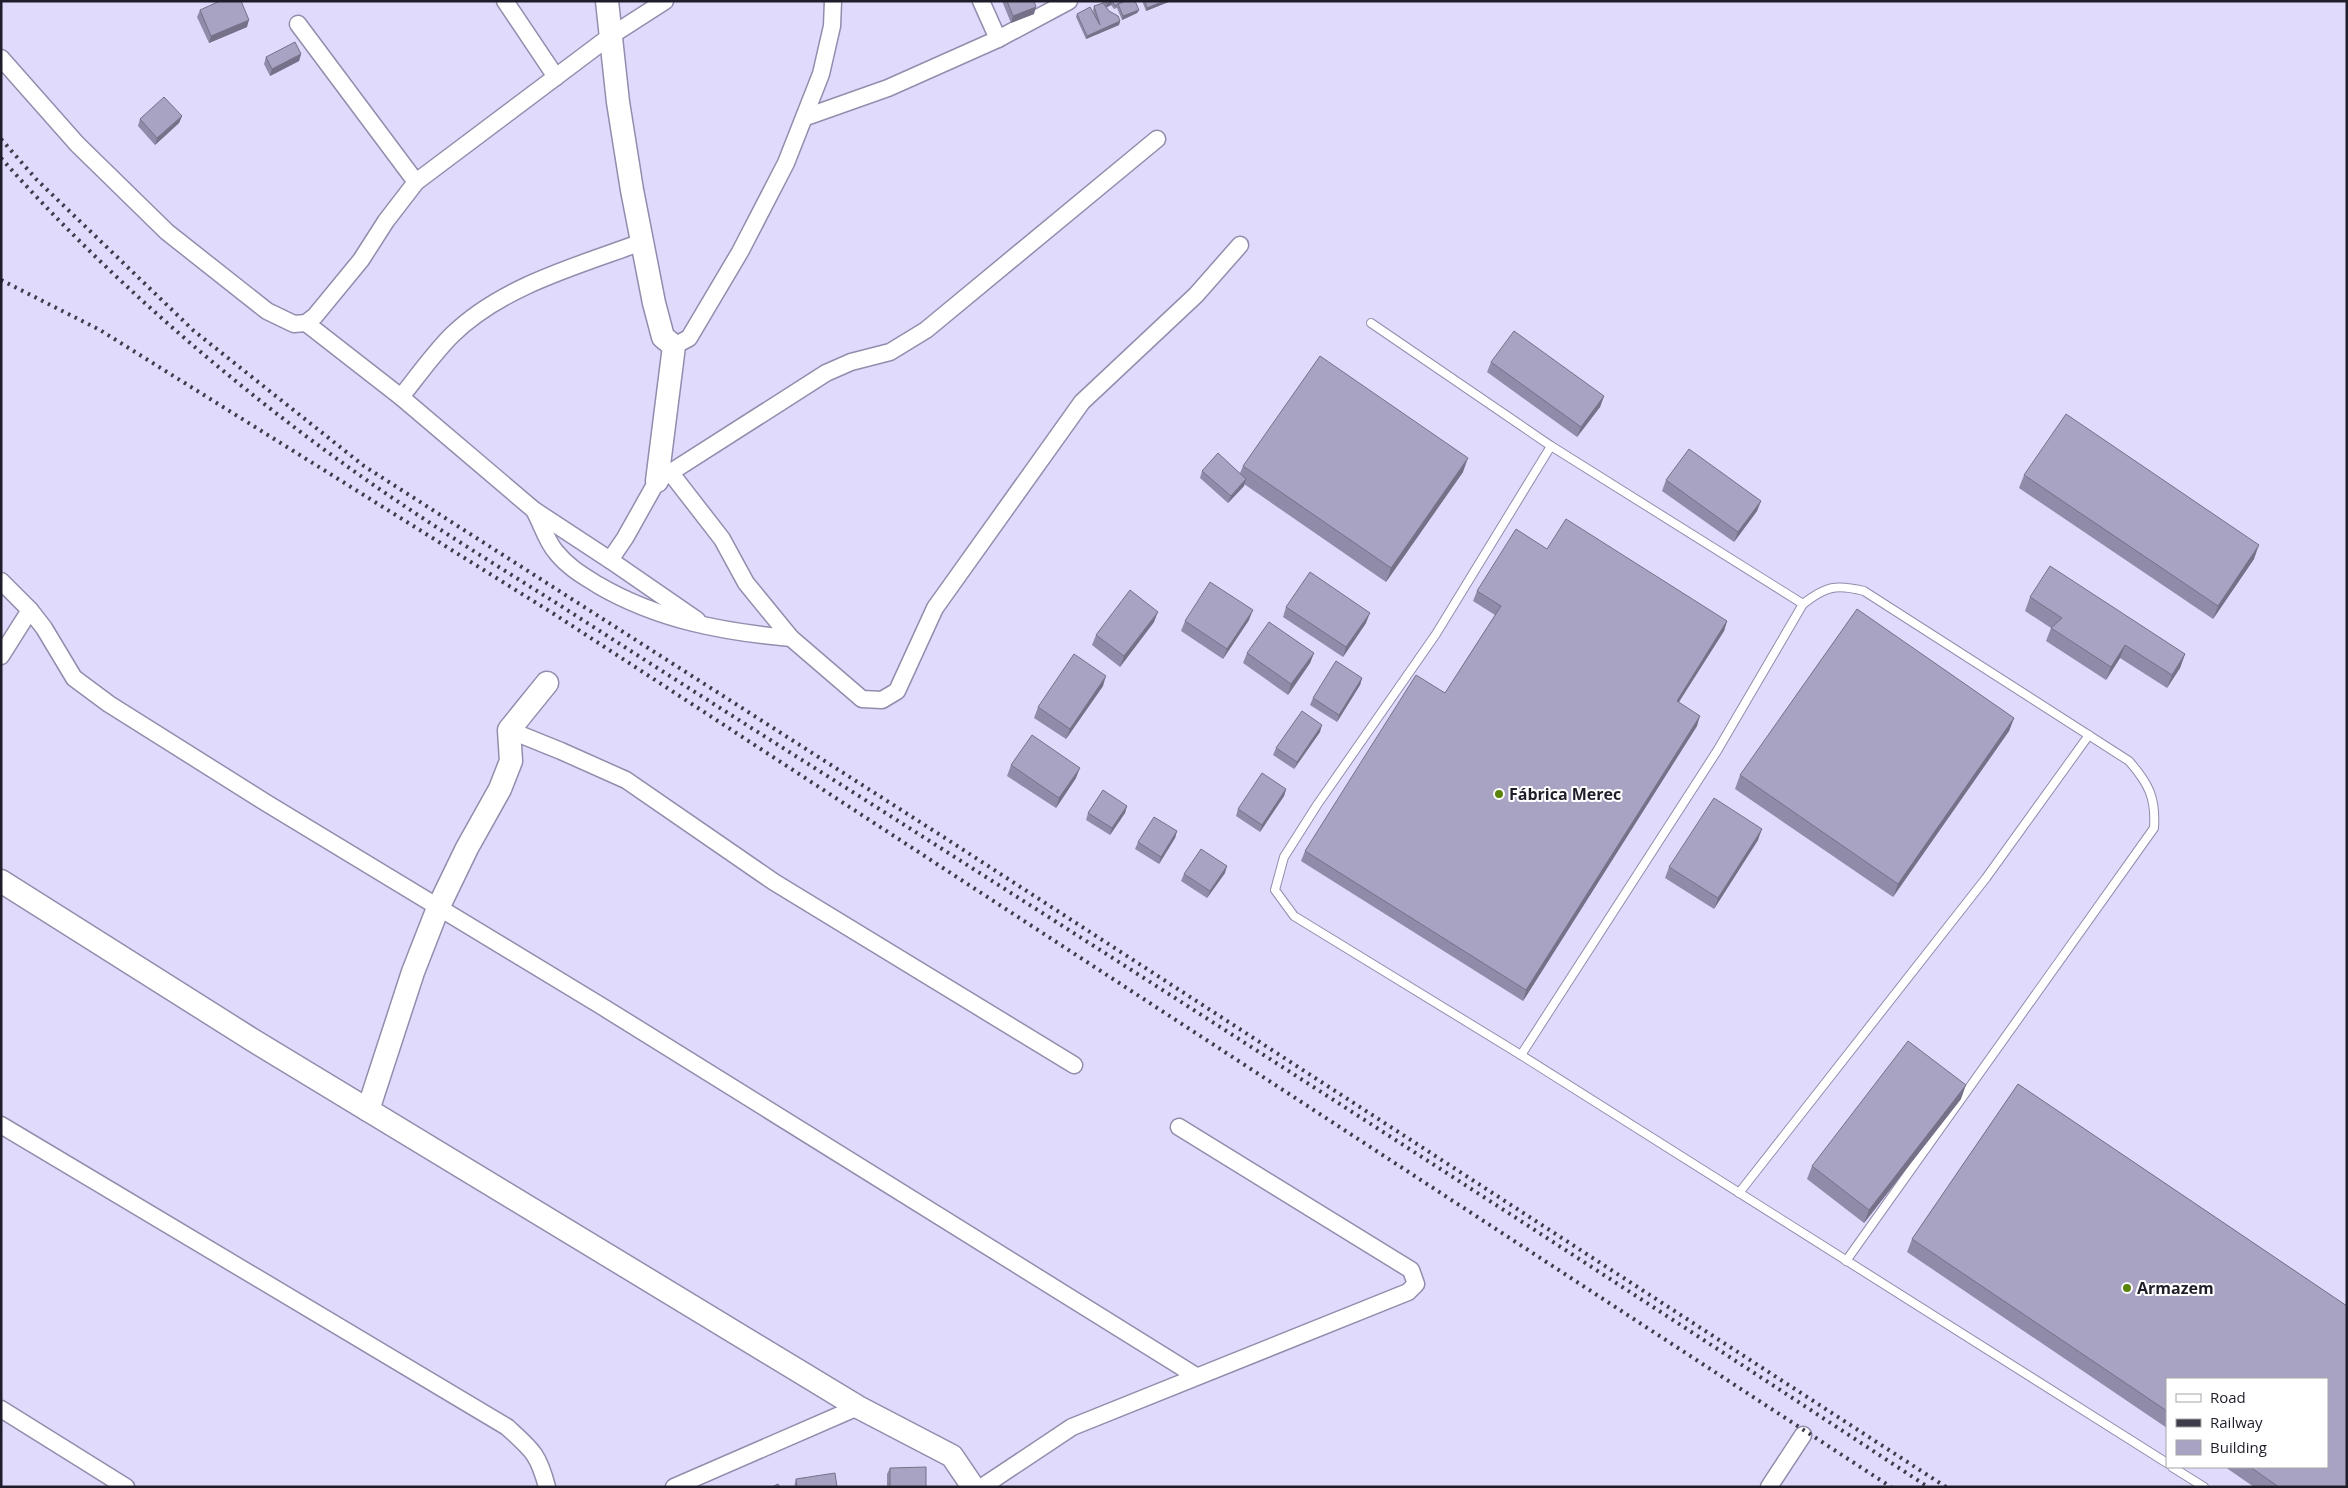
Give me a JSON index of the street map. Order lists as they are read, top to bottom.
{
  "places": ["Fábrica Merec", "Armazem"],
  "legend": ["Road", "Railway", "Building"]
}
